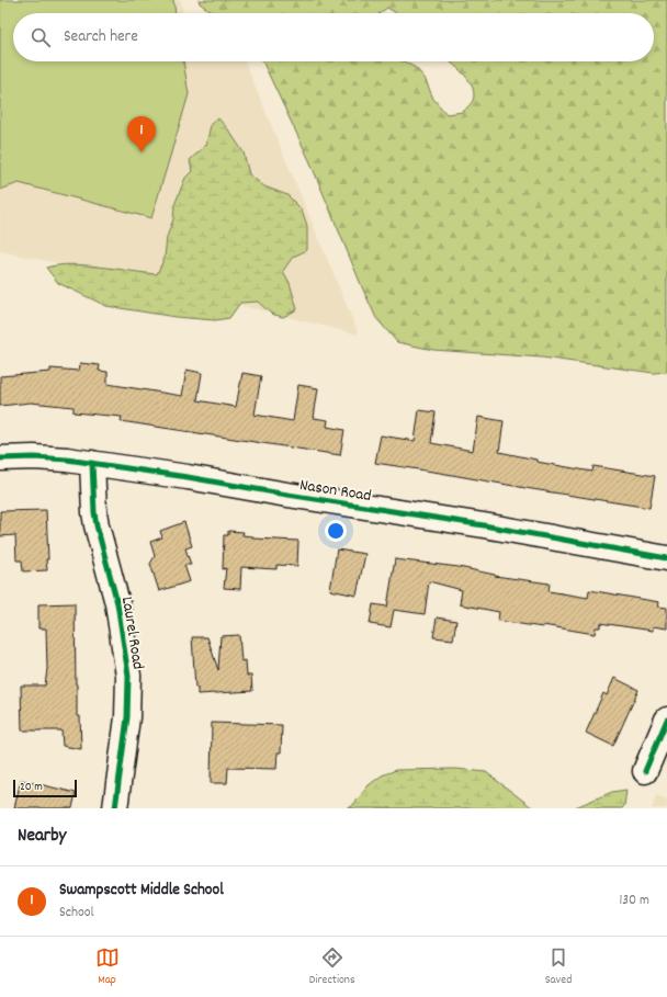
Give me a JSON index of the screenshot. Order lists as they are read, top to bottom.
{
  "streets": {
    "street": ["Nason Road", "Laurel Road"]
  },
  "crossings": [
    ["Nason Road", "Laurel Road"]
  ],
  "scale_bar": "20 m",
  "page": {
    "search": "Search here",
    "pins": "1",
    "scale": "20 m",
    "heading": "Nearby",
    "list": [
      {
        "mark": "1",
        "name": "Swampscott Middle School",
        "note": "School",
        "value": "130 m"
      }
    ],
    "nav": ["Map", "Directions", "Saved"]
  }
}
